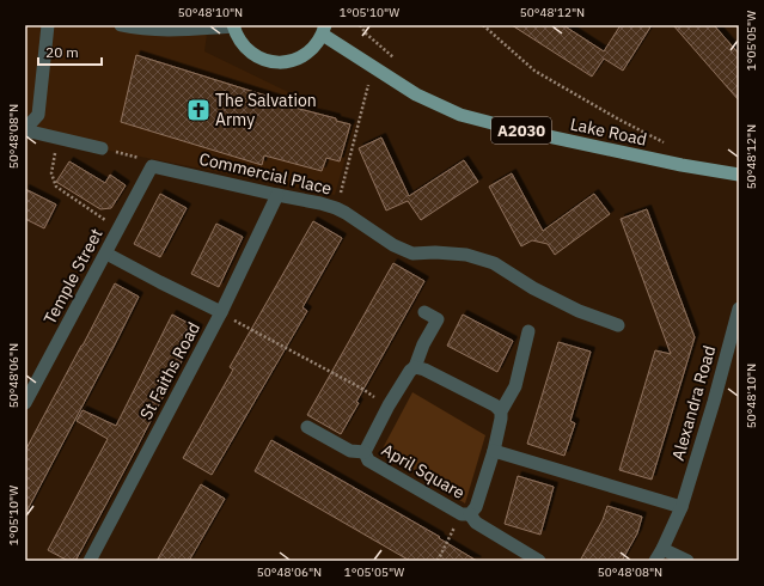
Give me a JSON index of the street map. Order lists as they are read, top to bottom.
{
  "streets": {
    "main road": ["A2030", "Lake Road"],
    "street": [
      "Commercial Place",
      "Temple Street",
      "St Faiths Road",
      "Alexandra Road",
      "April Square"
    ]
  },
  "crossings": [
    ["Commercial Place", "Temple Street"],
    ["Commercial Place", "St Faiths Road"]
  ],
  "places": {
    "church": ["The Salvation Army"]
  },
  "scale_bar": "20 m",
  "coordinates": [
    "50°48'10\"N",
    "1°05'10\"W",
    "50°48'12\"N",
    "1°05'05\"W",
    "50°48'08\"N",
    "50°48'06\"N"
  ]
}
